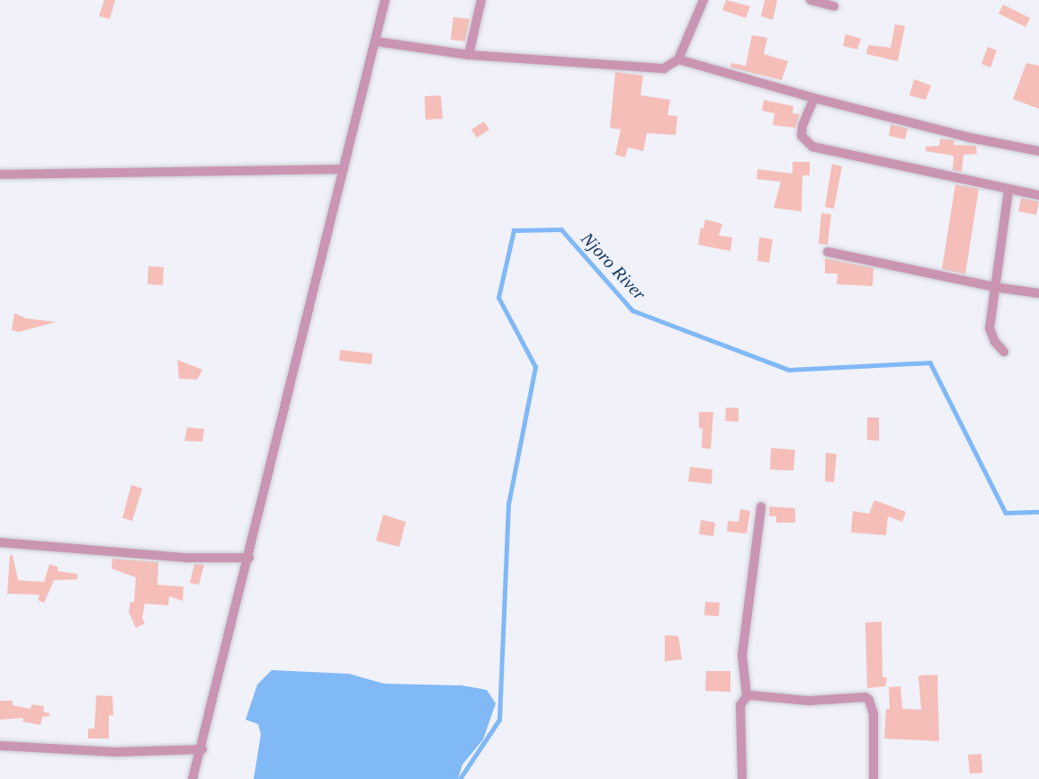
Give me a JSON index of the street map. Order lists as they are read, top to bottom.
{
  "water": ["Njoro River"]
}
